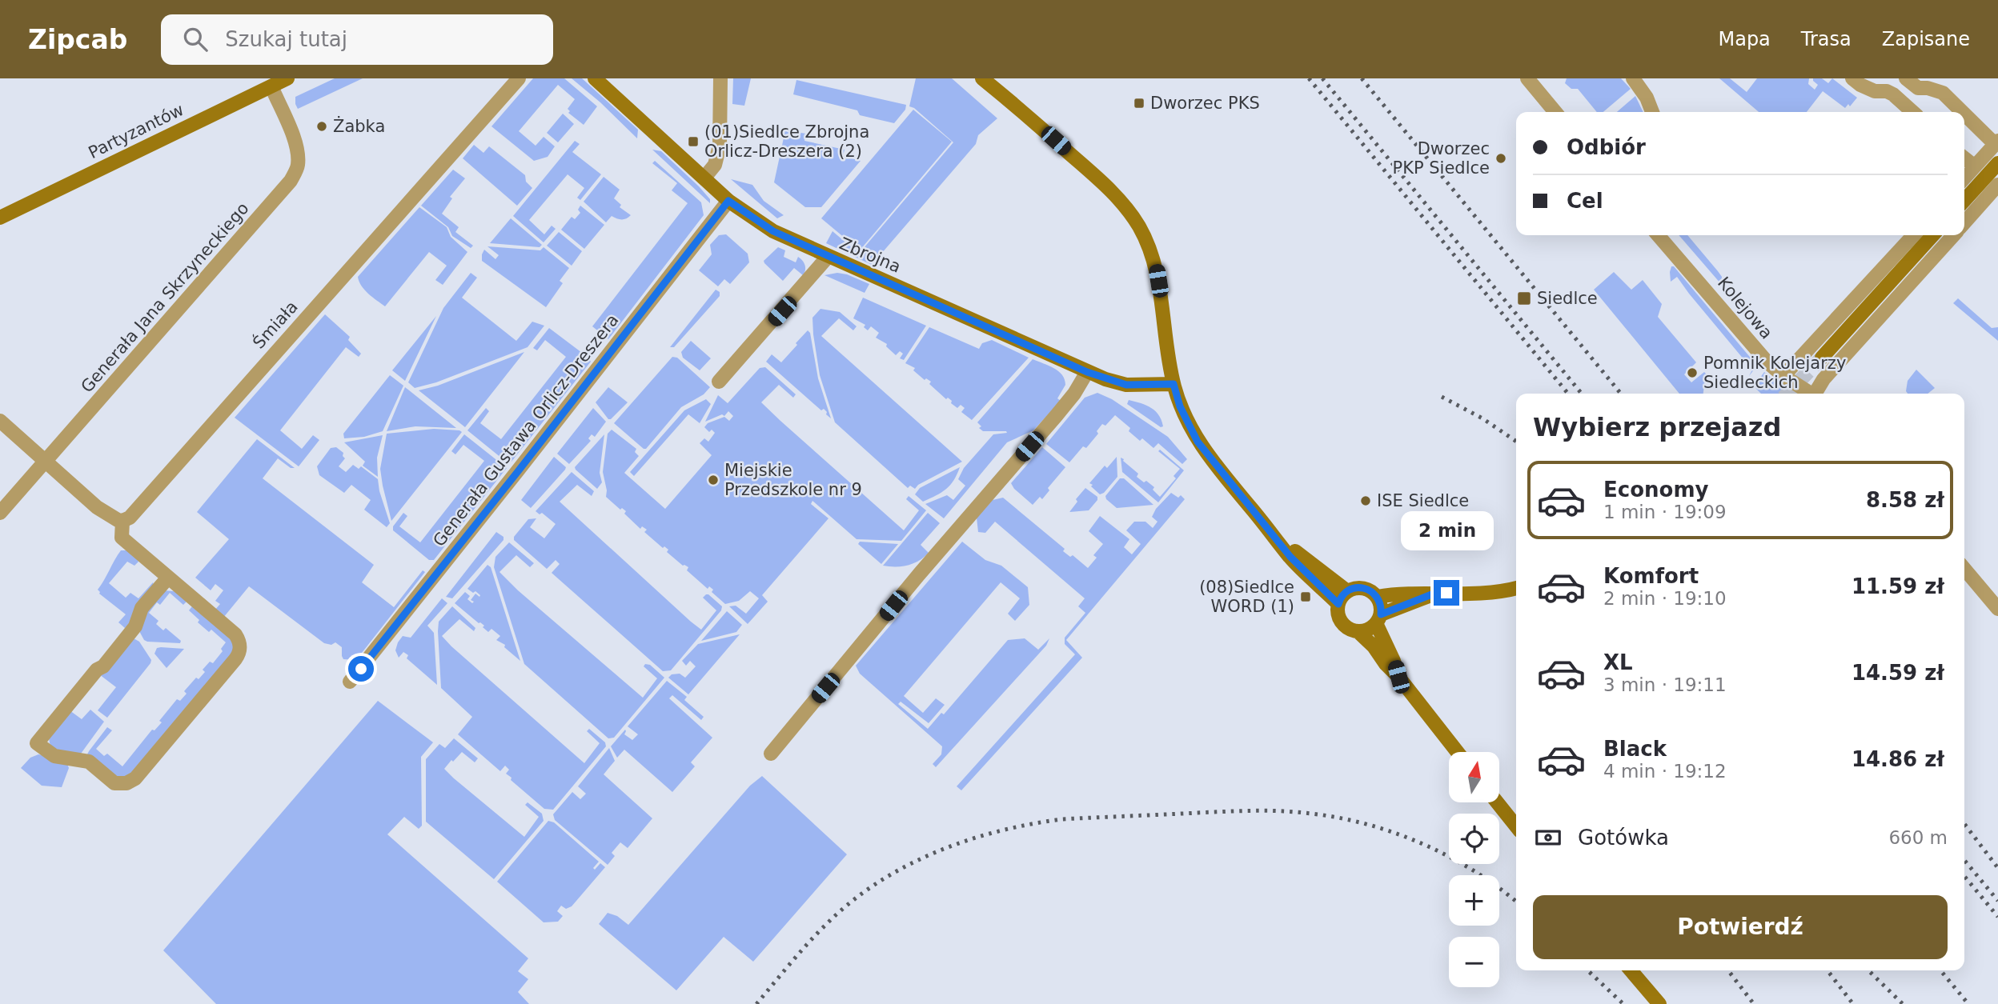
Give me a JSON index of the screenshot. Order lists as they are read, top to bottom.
{
  "streets": {
    "main road": ["Partyzantów", "Zbrojna"],
    "street": [
      "Generała Jana Skrzyneckiego",
      "Kolejowa",
      "Śmiała",
      "Generała Gustawa Orlicz-Dreszera"
    ]
  },
  "crossings": [
    ["Partyzantów", "Generała Jana Skrzyneckiego"],
    ["Zbrojna", "Generała Gustawa Orlicz-Dreszera"]
  ],
  "places": {
    "transit": [
      "Dworzec PKS",
      "(01)Siedlce Zbrojna Orlicz-Dreszera (2)",
      "Siedlce",
      "(08)Siedlce WORD (1)"
    ],
    "other": [
      "Żabka",
      "Dworzec PKP Siedlce",
      "Pomnik Kolejarzy Siedleckich",
      "Miejskie Przedszkole nr 9",
      "ISE Siedlce"
    ]
  },
  "north": "top",
  "page": {
    "header": "Zipcab",
    "search": "Szukaj tutaj",
    "nav": ["Mapa", "Trasa", "Zapisane"],
    "banner": ["Odbiór", "Cel"],
    "heading": "Wybierz przejazd",
    "list": [
      {
        "name": "Economy",
        "note": "1 min · 19:09",
        "value": "8.58 zł"
      },
      {
        "name": "Komfort",
        "note": "2 min · 19:10",
        "value": "11.59 zł"
      },
      {
        "name": "XL",
        "note": "3 min · 19:11",
        "value": "14.59 zł"
      },
      {
        "name": "Black",
        "note": "4 min · 19:12",
        "value": "14.86 zł"
      }
    ],
    "bubble": "2 min",
    "map_buttons": ["+", "−"],
    "pay": ["Gotówka", "660 m"],
    "buttons": "Potwierdź"
  }
}
